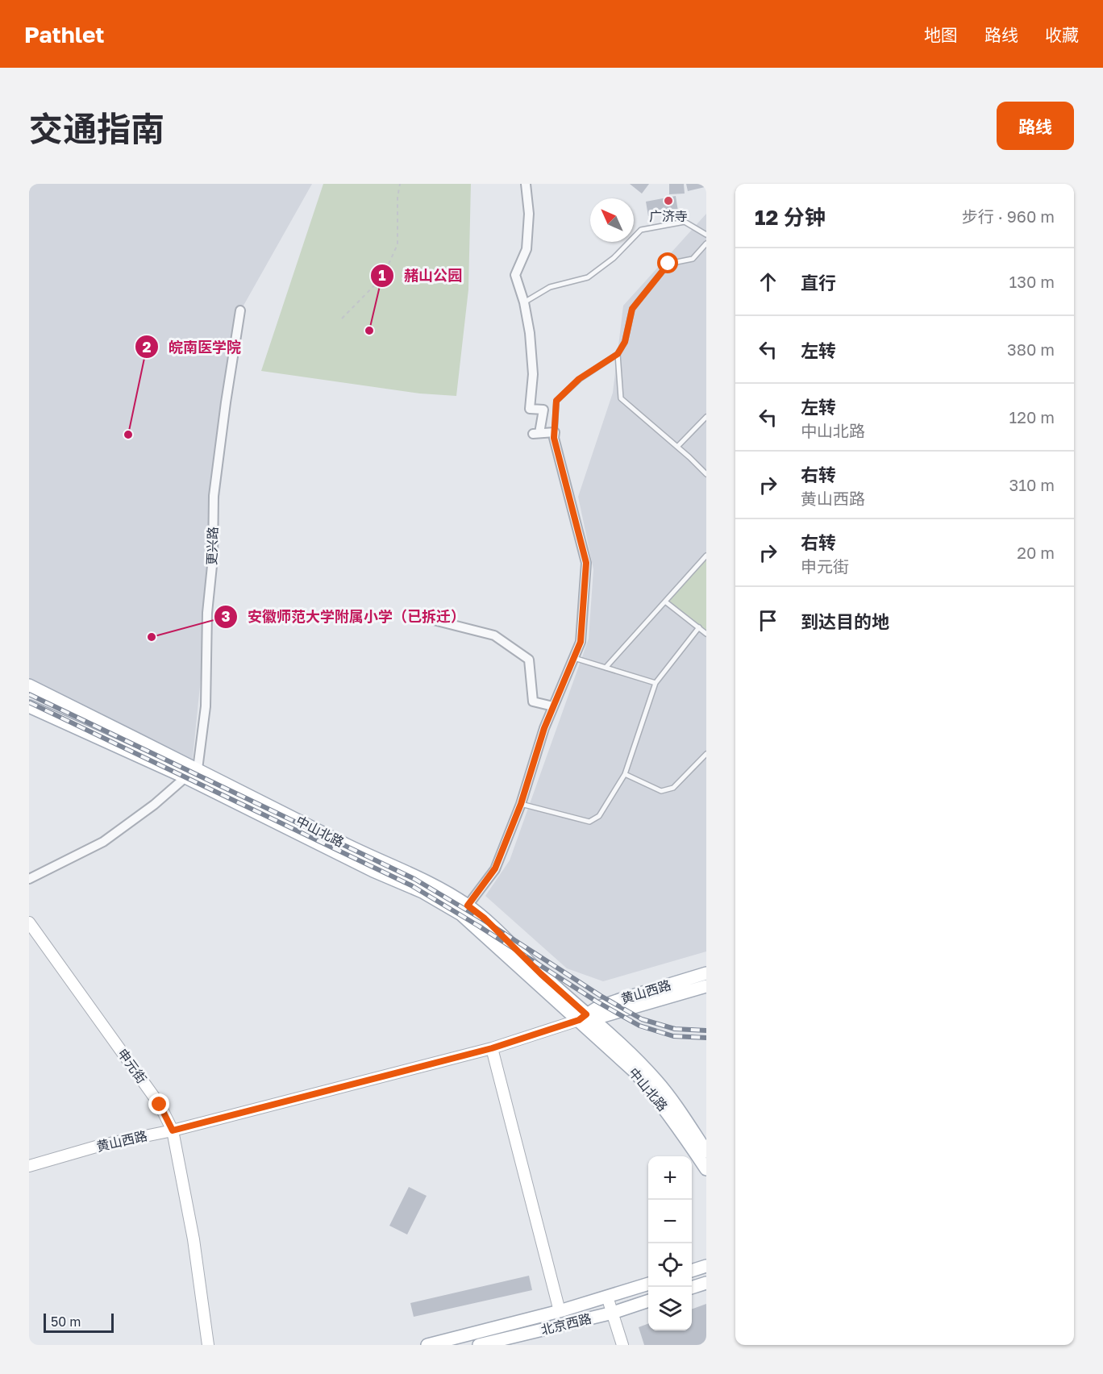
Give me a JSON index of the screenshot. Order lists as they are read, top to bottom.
{
  "streets": {
    "main road": ["中山北路", "黄山西路", "北京西路"],
    "street": ["更兴路", "申元街"]
  },
  "crossings": [
    ["更兴路", "中山北路"],
    ["中山北路", "黄山西路"],
    ["黄山西路", "申元街"]
  ],
  "places": [
    "广济寺",
    "赭山公园",
    "皖南医学院",
    "安徽师范大学附属小学（已拆迁）"
  ],
  "scale_bar": "50 m",
  "north": "top left",
  "page": {
    "header": "Pathlet",
    "nav": ["地图", "路线", "收藏"],
    "title": "交通指南",
    "buttons": "路线",
    "heading": ["12 分钟", "步行 · 960 m"],
    "list": [
      ["直行", "130 m"],
      ["左转", "380 m"],
      ["左转", "中山北路", "120 m"],
      ["右转", "黄山西路", "310 m"],
      ["右转", "申元街", "20 m"],
      "到达目的地"
    ],
    "map_buttons": ["+", "−"],
    "scale": "50 m"
  }
}
